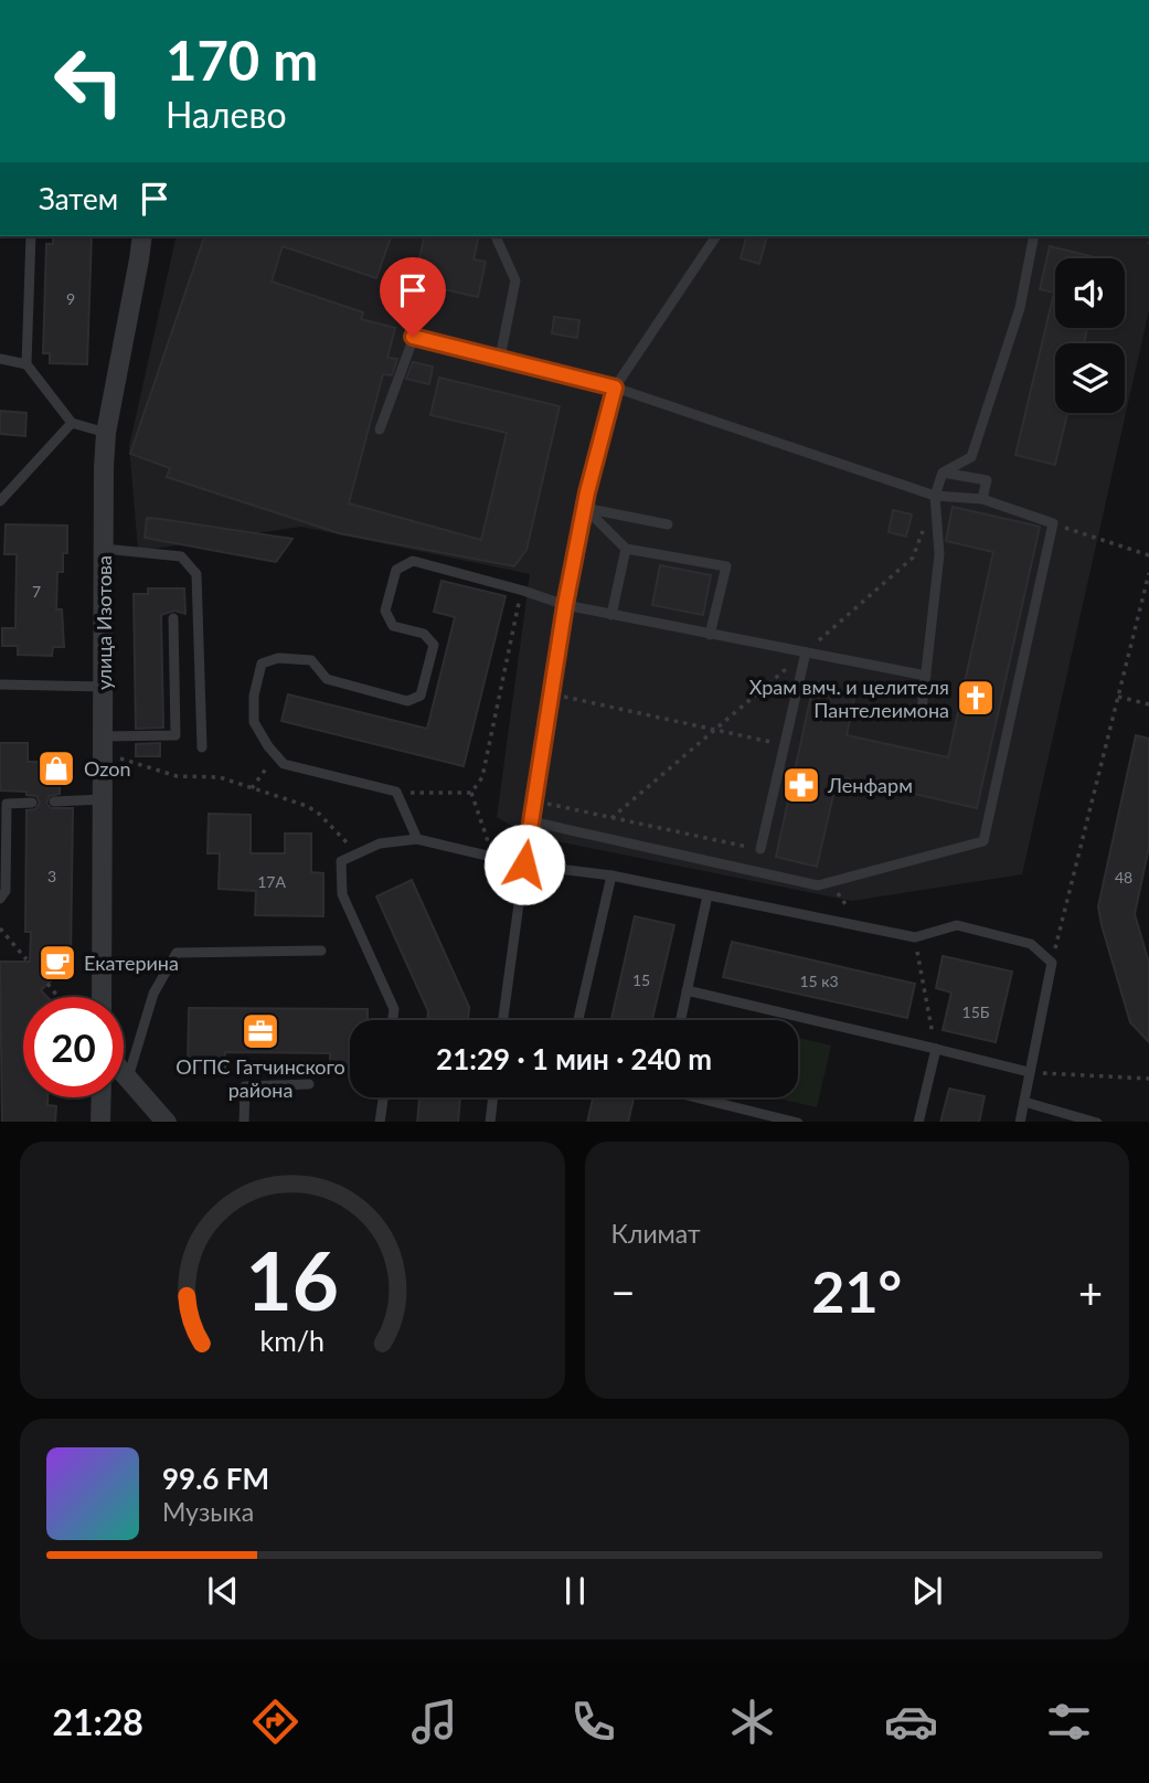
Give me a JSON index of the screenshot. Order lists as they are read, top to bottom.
{
  "streets": {
    "street": ["улица Изотова"]
  },
  "places": {
    "church": ["Храм вмч. и целителя Пантелеимона"],
    "shop": ["Ozon"],
    "pharmacy": ["Ленфарм"],
    "cafe": ["Екатерина"],
    "office": ["ОГПС Гатчинского района"]
  },
  "house_numbers": [
    "9",
    "7",
    "3",
    "48",
    "17А",
    "15",
    "15 к3",
    "15Б"
  ],
  "page": {
    "turn": ["170 m", "Налево"],
    "then": "Затем",
    "limit": "20",
    "trip": "21:29 · 1 мин · 240 m",
    "tile": "Климат",
    "heat": ["−", "21°", "+"],
    "song": ["99.6 FM", "Музыка"],
    "tabs": "21:28",
    "gauge": ["16", "km/h"]
  }
}
